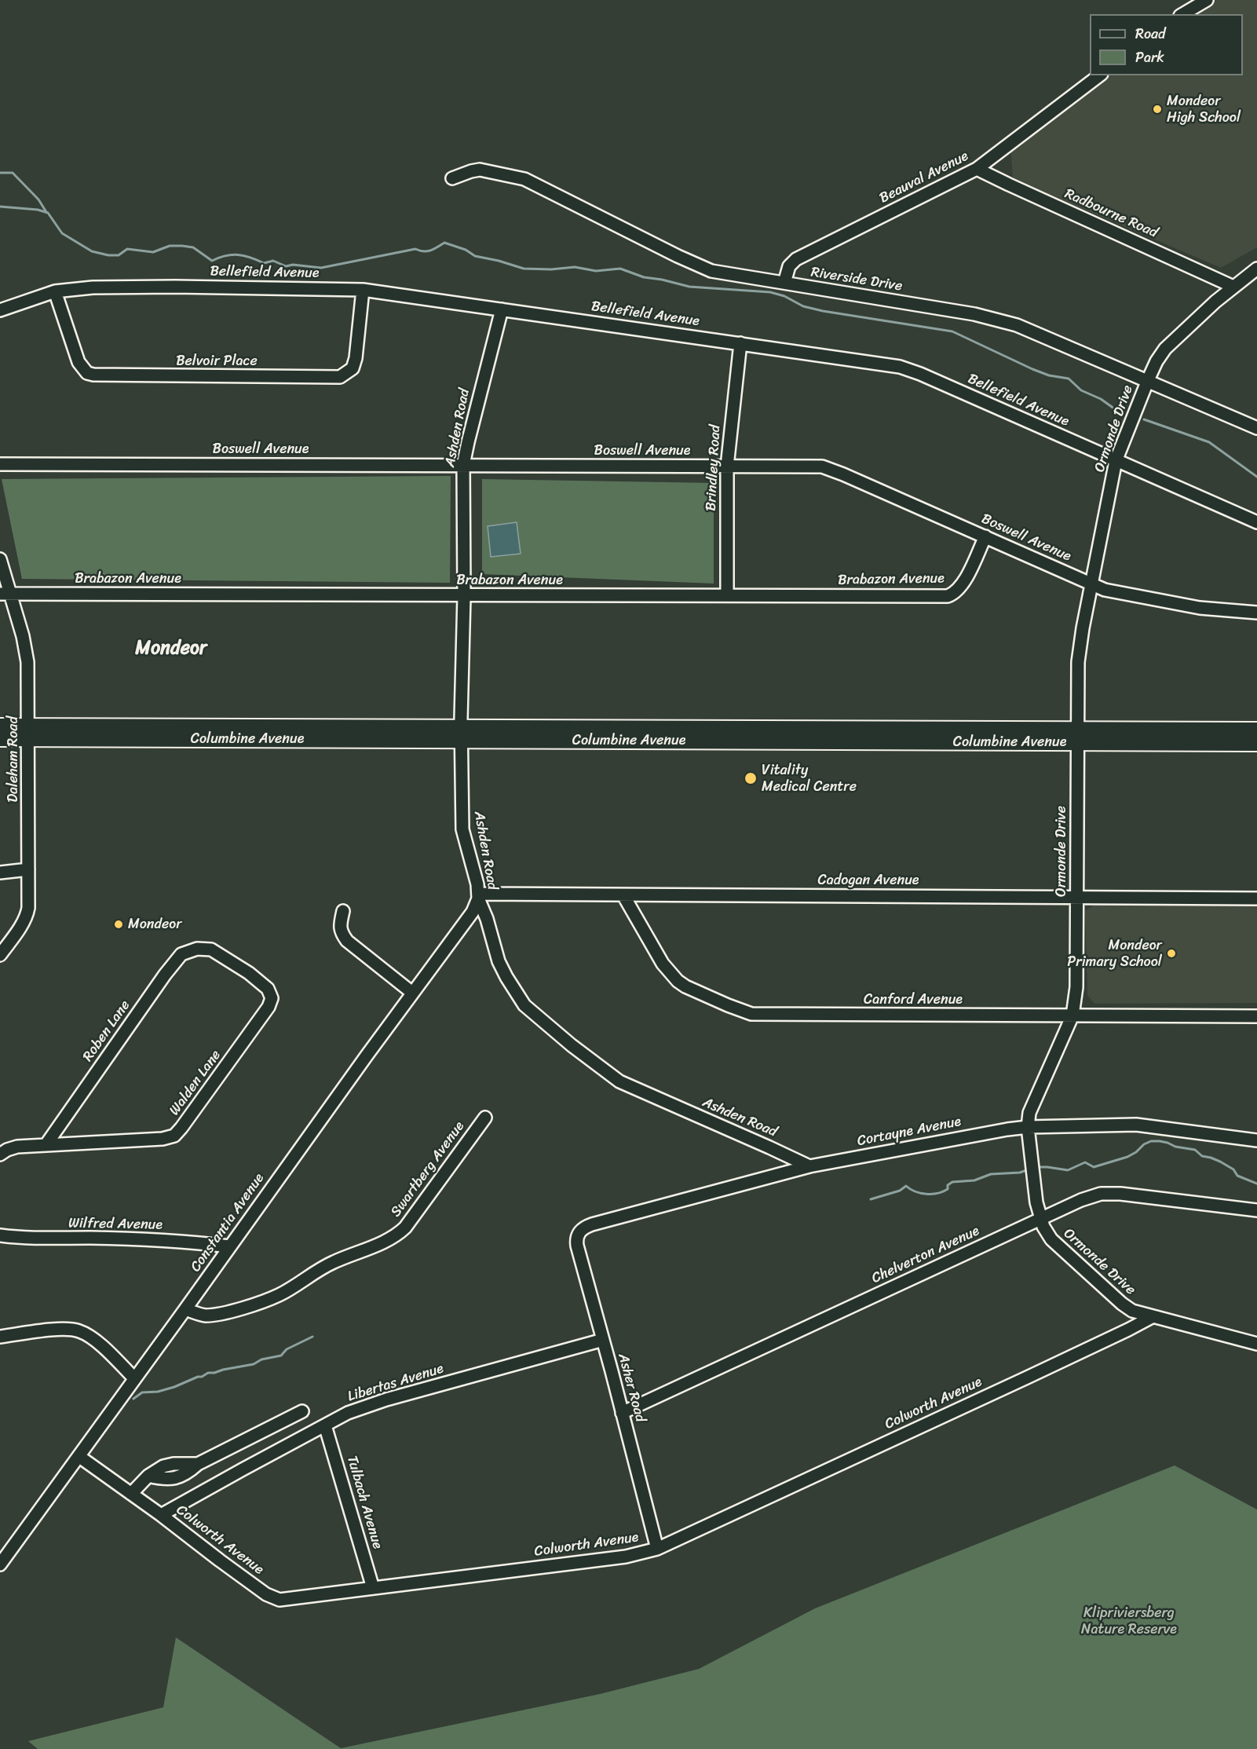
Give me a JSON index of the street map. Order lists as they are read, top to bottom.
{
  "streets": {
    "main road": ["Columbine Avenue"],
    "street": [
      "Beauval Avenue",
      "Radbourne Road",
      "Bellefield Avenue",
      "Riverside Drive",
      "Belvoir Place",
      "Ashden Road",
      "Ormonde Drive",
      "Boswell Avenue",
      "Brindley Road",
      "Brabazon Avenue",
      "Daleham Road",
      "Cadogan Avenue",
      "Canford Avenue",
      "Roben Lane",
      "Walden Lane",
      "Cortayne Avenue",
      "Swartberg Avenue",
      "Constantia Avenue",
      "Wilfred Avenue",
      "Chelverton Avenue",
      "Libertas Avenue",
      "Asher Road",
      "Colworth Avenue",
      "Tulbach Avenue"
    ]
  },
  "crossings": [
    ["Beauval Avenue", "Radbourne Road"],
    ["Beauval Avenue", "Riverside Drive"],
    ["Radbourne Road", "Ormonde Drive"],
    ["Bellefield Avenue", "Belvoir Place"],
    ["Bellefield Avenue", "Ashden Road"],
    ["Bellefield Avenue", "Ormonde Drive"],
    ["Bellefield Avenue", "Brindley Road"],
    ["Riverside Drive", "Ormonde Drive"],
    ["Ashden Road", "Boswell Avenue"],
    ["Ashden Road", "Brabazon Avenue"],
    ["Ashden Road", "Columbine Avenue"],
    ["Ashden Road", "Cadogan Avenue"],
    ["Ashden Road", "Cortayne Avenue"],
    ["Ashden Road", "Constantia Avenue"],
    ["Ormonde Drive", "Boswell Avenue"],
    ["Ormonde Drive", "Columbine Avenue"],
    ["Ormonde Drive", "Cadogan Avenue"],
    ["Ormonde Drive", "Canford Avenue"],
    ["Ormonde Drive", "Cortayne Avenue"],
    ["Ormonde Drive", "Chelverton Avenue"],
    ["Ormonde Drive", "Colworth Avenue"],
    ["Boswell Avenue", "Brindley Road"],
    ["Boswell Avenue", "Brabazon Avenue"],
    ["Brindley Road", "Brabazon Avenue"],
    ["Brabazon Avenue", "Daleham Road"],
    ["Columbine Avenue", "Daleham Road"],
    ["Cadogan Avenue", "Canford Avenue"],
    ["Cadogan Avenue", "Constantia Avenue"],
    ["Roben Lane", "Walden Lane"],
    ["Cortayne Avenue", "Asher Road"],
    ["Swartberg Avenue", "Constantia Avenue"],
    ["Constantia Avenue", "Wilfred Avenue"],
    ["Constantia Avenue", "Colworth Avenue"],
    ["Chelverton Avenue", "Asher Road"],
    ["Libertas Avenue", "Asher Road"],
    ["Libertas Avenue", "Colworth Avenue"],
    ["Libertas Avenue", "Tulbach Avenue"],
    ["Asher Road", "Colworth Avenue"],
    ["Colworth Avenue", "Tulbach Avenue"]
  ],
  "districts": ["Mondeor"],
  "parks": ["Klipriviersberg Nature Reserve"],
  "places": [
    "Mondeor High School",
    "Vitality Medical Centre",
    "Mondeor",
    "Mondeor Primary School"
  ],
  "legend": ["Road", "Park"]
}
